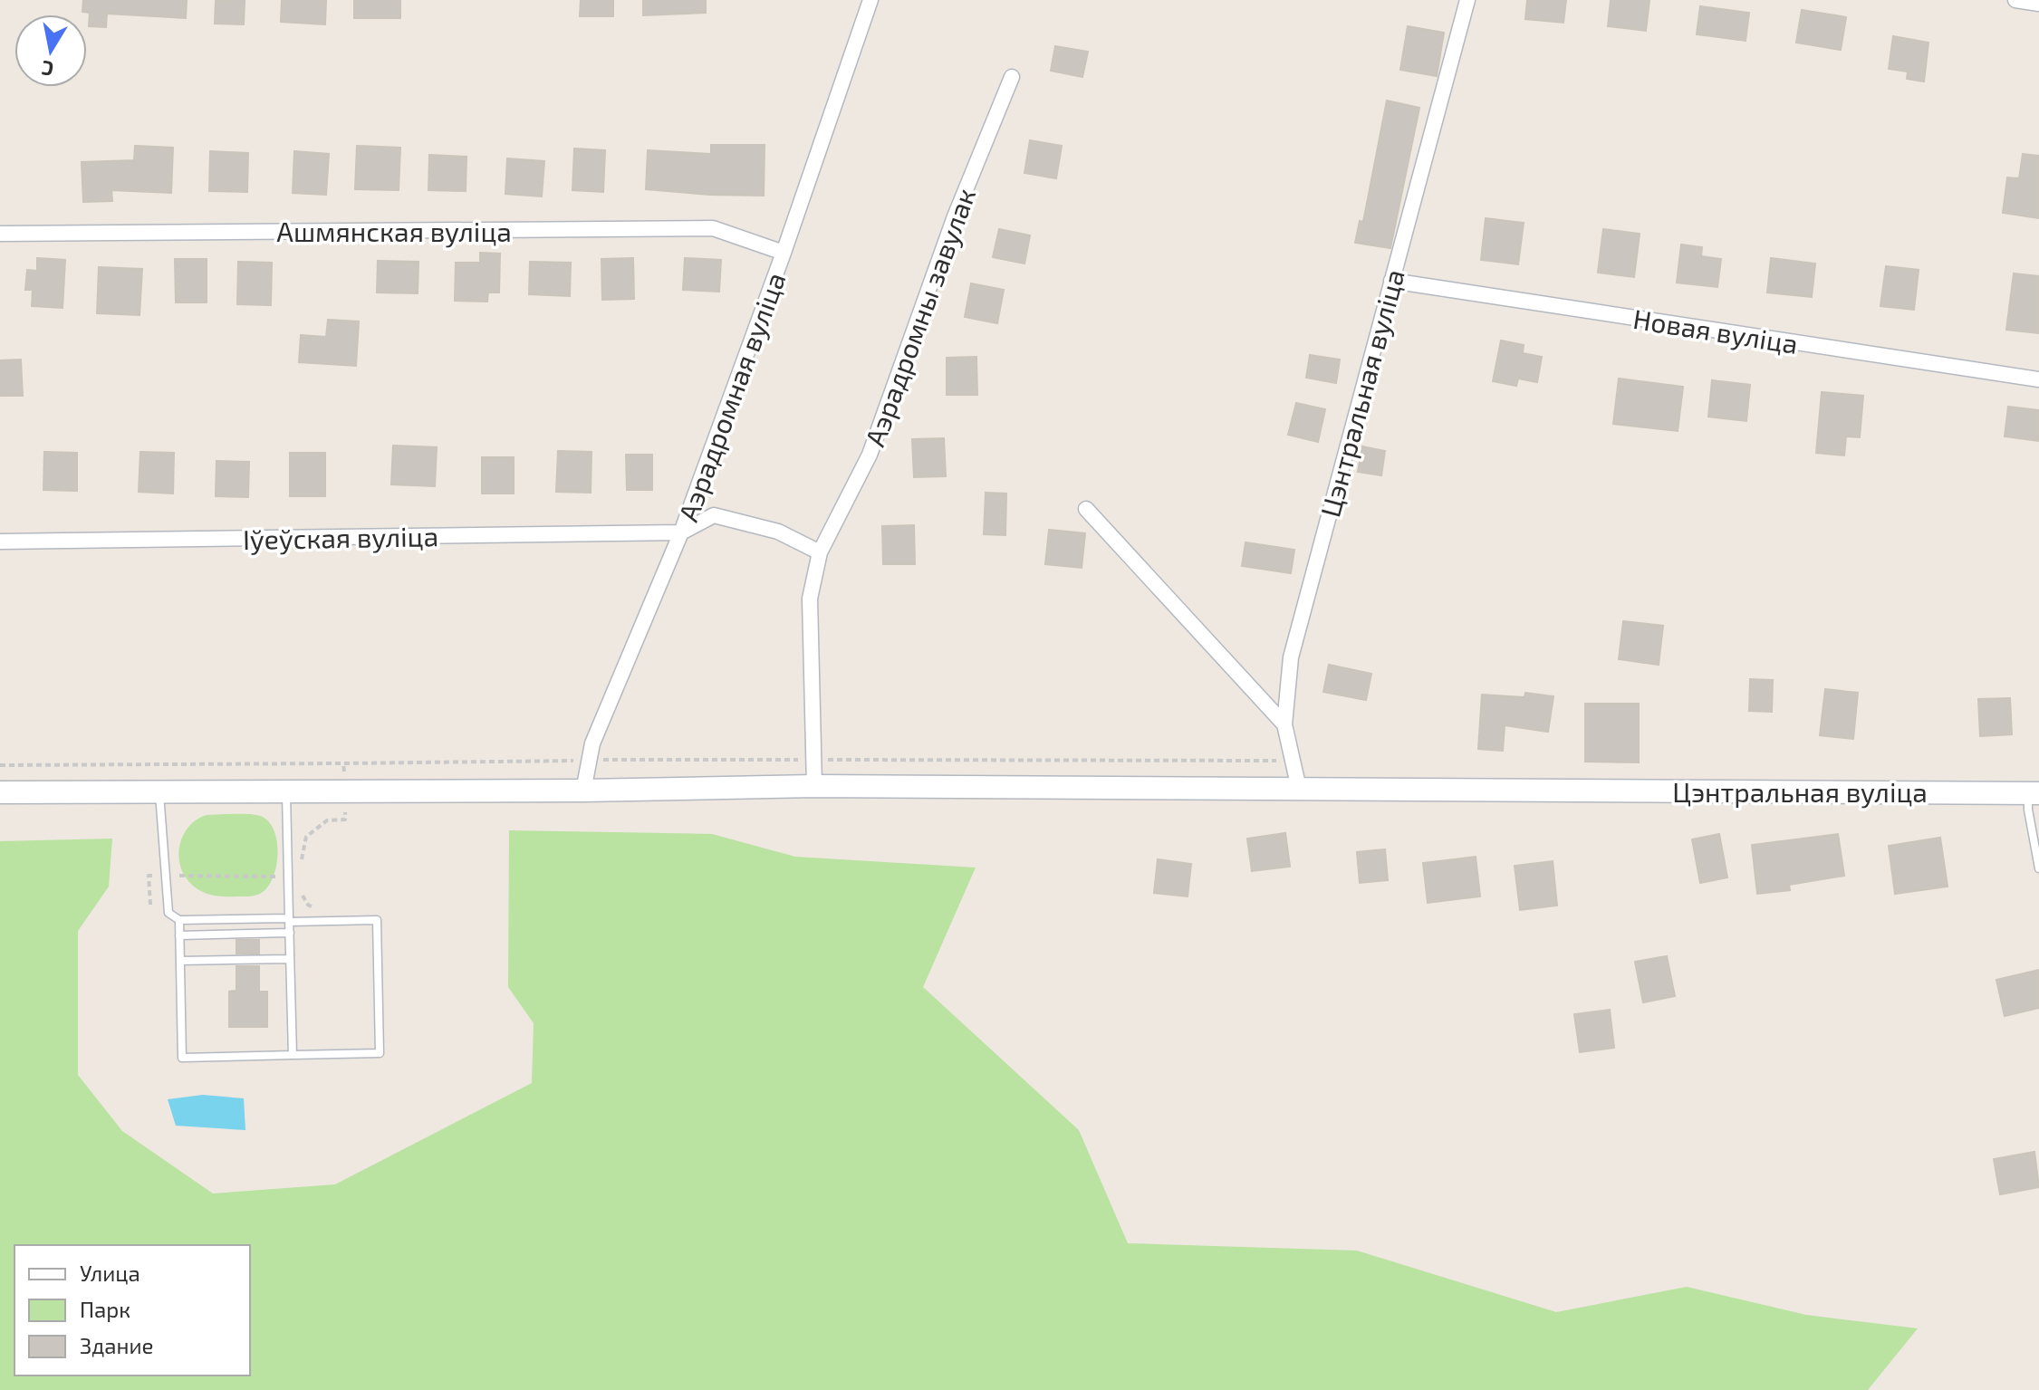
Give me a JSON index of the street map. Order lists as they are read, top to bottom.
{
  "streets": {
    "main road": ["Цэнтральная вуліца"],
    "street": [
      "Ашмянская вуліца",
      "Аэрадромны завулак",
      "Новая вуліца",
      "Аэрадромная вуліца",
      "Іўеўская вуліца"
    ]
  },
  "crossings": [
    ["Ашмянская вуліца", "Аэрадромная вуліца"],
    ["Аэрадромны завулак", "Цэнтральная вуліца"],
    ["Новая вуліца", "Цэнтральная вуліца"],
    ["Цэнтральная вуліца", "Аэрадромная вуліца"],
    ["Аэрадромная вуліца", "Іўеўская вуліца"]
  ],
  "legend": ["Улица", "Парк", "Здание"],
  "north": "bottom"
}
